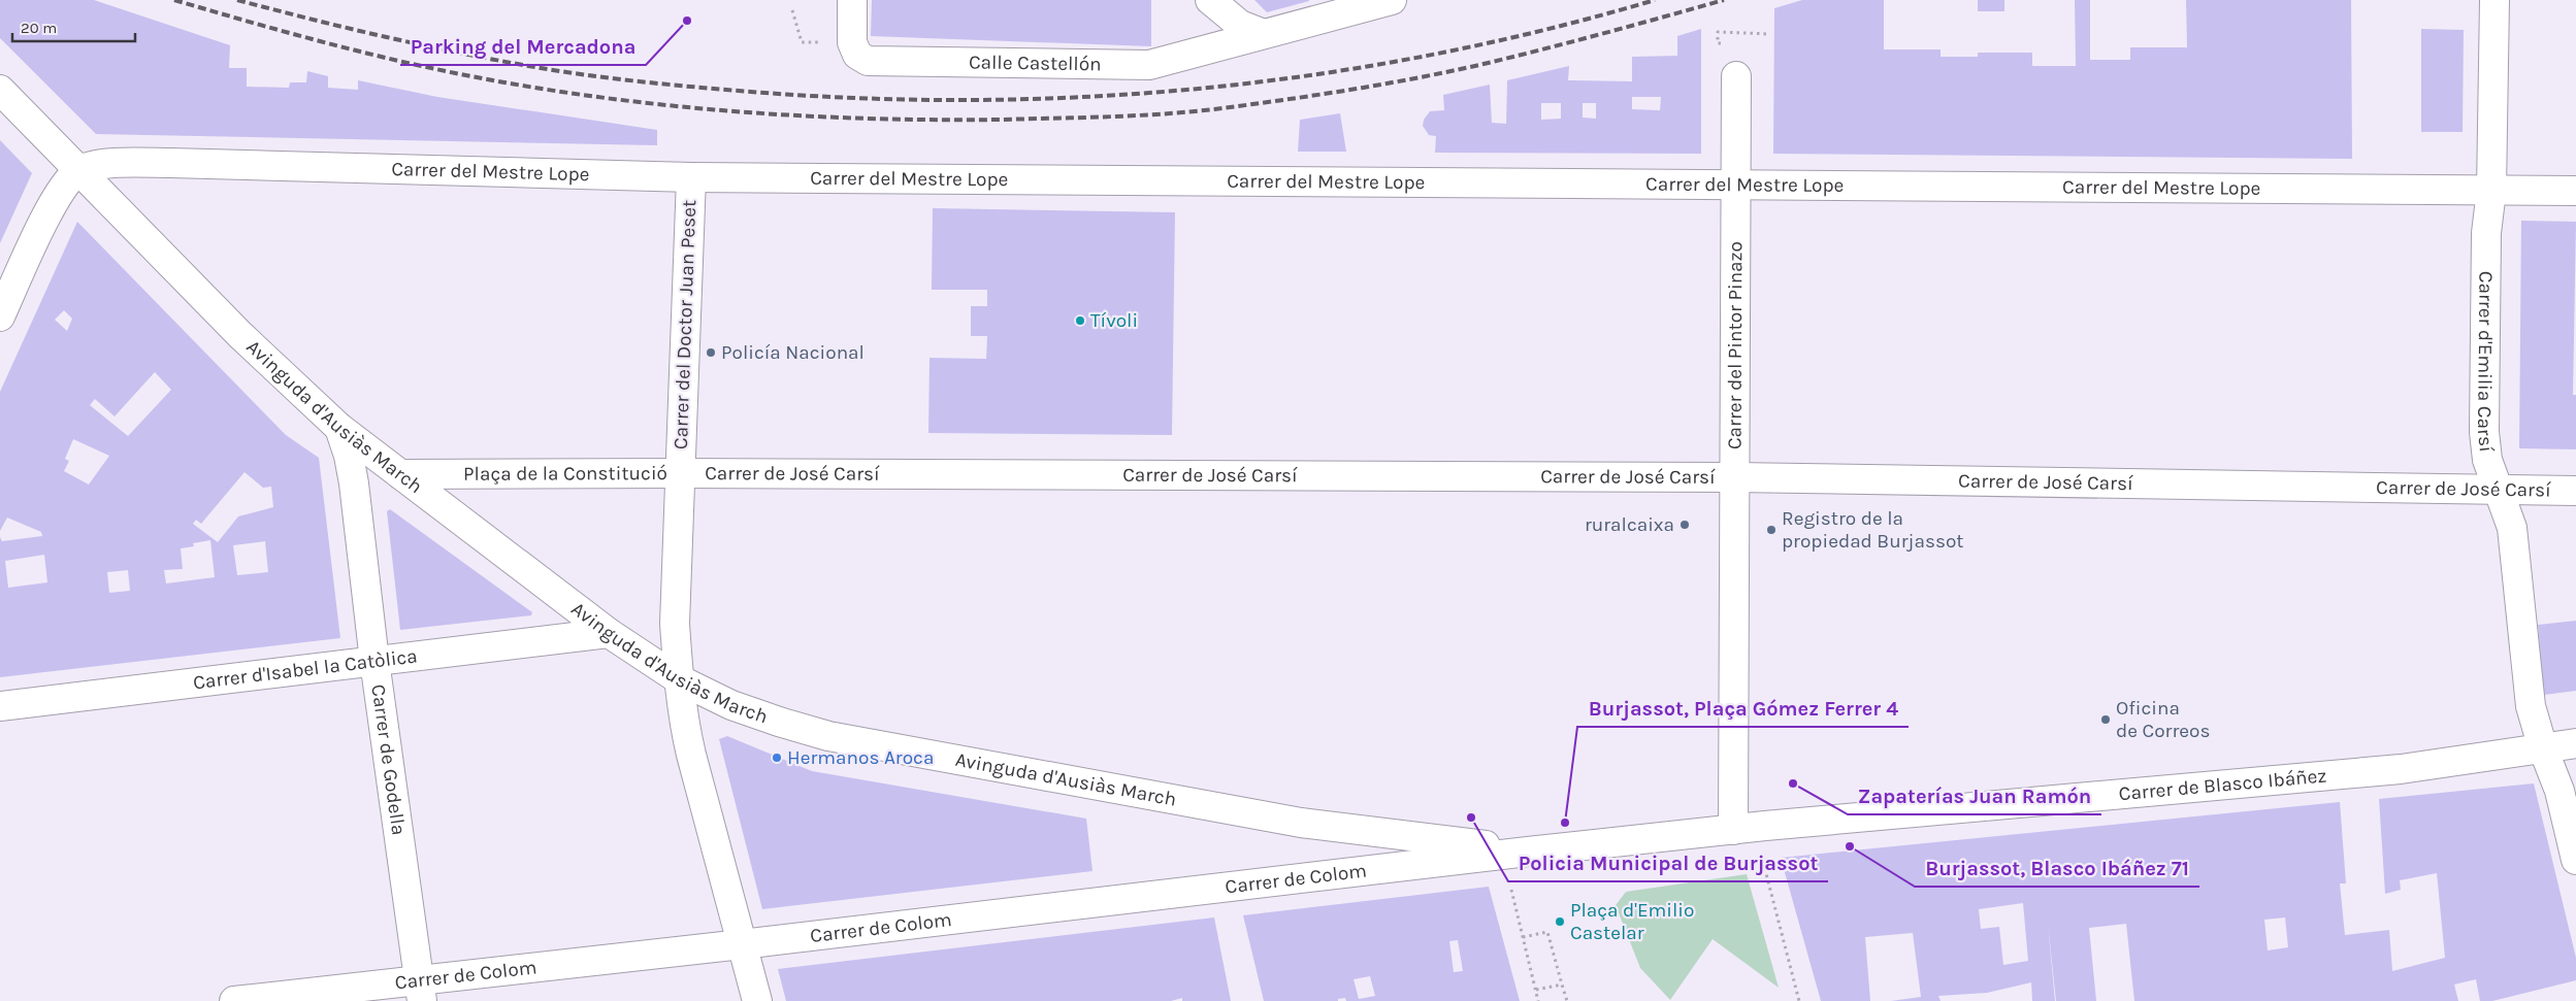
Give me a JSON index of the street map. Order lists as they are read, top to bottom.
{
  "streets": {
    "street": [
      "Calle Castellón",
      "Carrer del Mestre Lope",
      "Carrer del Doctor Juan Peset",
      "Carrer del Pintor Pinazo",
      "Carrer d'Emilia Carsí",
      "Avinguda d'Ausiàs March",
      "Carrer de José Carsí",
      "Plaça de la Constitució",
      "Carrer d'Isabel la Catòlica",
      "Carrer de Godella",
      "Carrer de Blasco Ibáñez",
      "Carrer de Colom"
    ]
  },
  "crossings": [
    ["Carrer del Mestre Lope", "Carrer del Doctor Juan Peset"],
    ["Carrer del Mestre Lope", "Carrer del Pintor Pinazo"],
    ["Carrer del Mestre Lope", "Carrer d'Emilia Carsí"],
    ["Carrer del Mestre Lope", "Avinguda d'Ausiàs March"],
    ["Carrer del Doctor Juan Peset", "Carrer de José Carsí"],
    ["Carrer del Doctor Juan Peset", "Plaça de la Constitució"],
    ["Carrer del Pintor Pinazo", "Carrer de José Carsí"],
    ["Carrer del Pintor Pinazo", "Carrer de Blasco Ibáñez"],
    ["Carrer d'Emilia Carsí", "Carrer de José Carsí"],
    ["Carrer d'Emilia Carsí", "Carrer de Blasco Ibáñez"],
    ["Avinguda d'Ausiàs March", "Plaça de la Constitució"],
    ["Avinguda d'Ausiàs March", "Carrer d'Isabel la Catòlica"],
    ["Avinguda d'Ausiàs March", "Carrer de Godella"],
    ["Avinguda d'Ausiàs March", "Carrer de Blasco Ibáñez"],
    ["Avinguda d'Ausiàs March", "Carrer de Colom"],
    ["Carrer de José Carsí", "Plaça de la Constitució"],
    ["Plaça de la Constitució", "Carrer de Colom"],
    ["Carrer d'Isabel la Catòlica", "Carrer de Godella"],
    ["Carrer de Godella", "Carrer de Colom"],
    ["Carrer de Blasco Ibáñez", "Carrer de Colom"]
  ],
  "places": [
    "Parking del Mercadona",
    "Tívoli",
    "Policía Nacional",
    "ruralcaixa",
    "Registro de la propiedad Burjassot",
    "Oficina de Correos",
    "Hermanos Aroca",
    "Zapaterías Juan Ramón",
    "Policia Municipal de Burjassot",
    "Burjassot, Plaça Gómez Ferrer 4",
    "Burjassot, Blasco Ibáñez 71",
    "Plaça d'Emilio Castelar"
  ],
  "scale_bar": "20 m"
}
